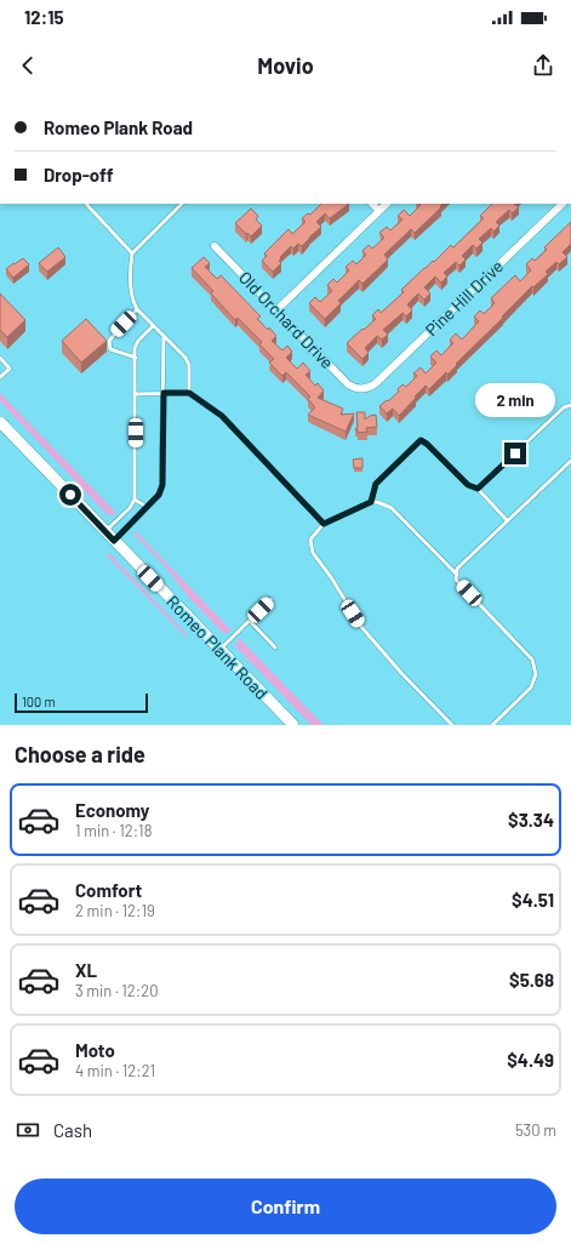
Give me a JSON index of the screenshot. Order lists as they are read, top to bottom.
{
  "streets": {
    "main road": ["Romeo Plank Road"],
    "street": ["Pine Hill Drive", "Old Orchard Drive"]
  },
  "crossings": [
    ["Pine Hill Drive", "Old Orchard Drive"]
  ],
  "scale_bar": "100 m",
  "page": {
    "status": "12:15",
    "header": "Movio",
    "banner": ["Romeo Plank Road", "Drop-off"],
    "bubble": "2 min",
    "scale": "100 m",
    "heading": "Choose a ride",
    "list": [
      {
        "name": "Economy",
        "note": "1 min · 12:18",
        "value": "$3.34"
      },
      {
        "name": "Comfort",
        "note": "2 min · 12:19",
        "value": "$4.51"
      },
      {
        "name": "XL",
        "note": "3 min · 12:20",
        "value": "$5.68"
      },
      {
        "name": "Moto",
        "note": "4 min · 12:21",
        "value": "$4.49"
      }
    ],
    "pay": ["Cash", "530 m"],
    "buttons": "Confirm"
  }
}
